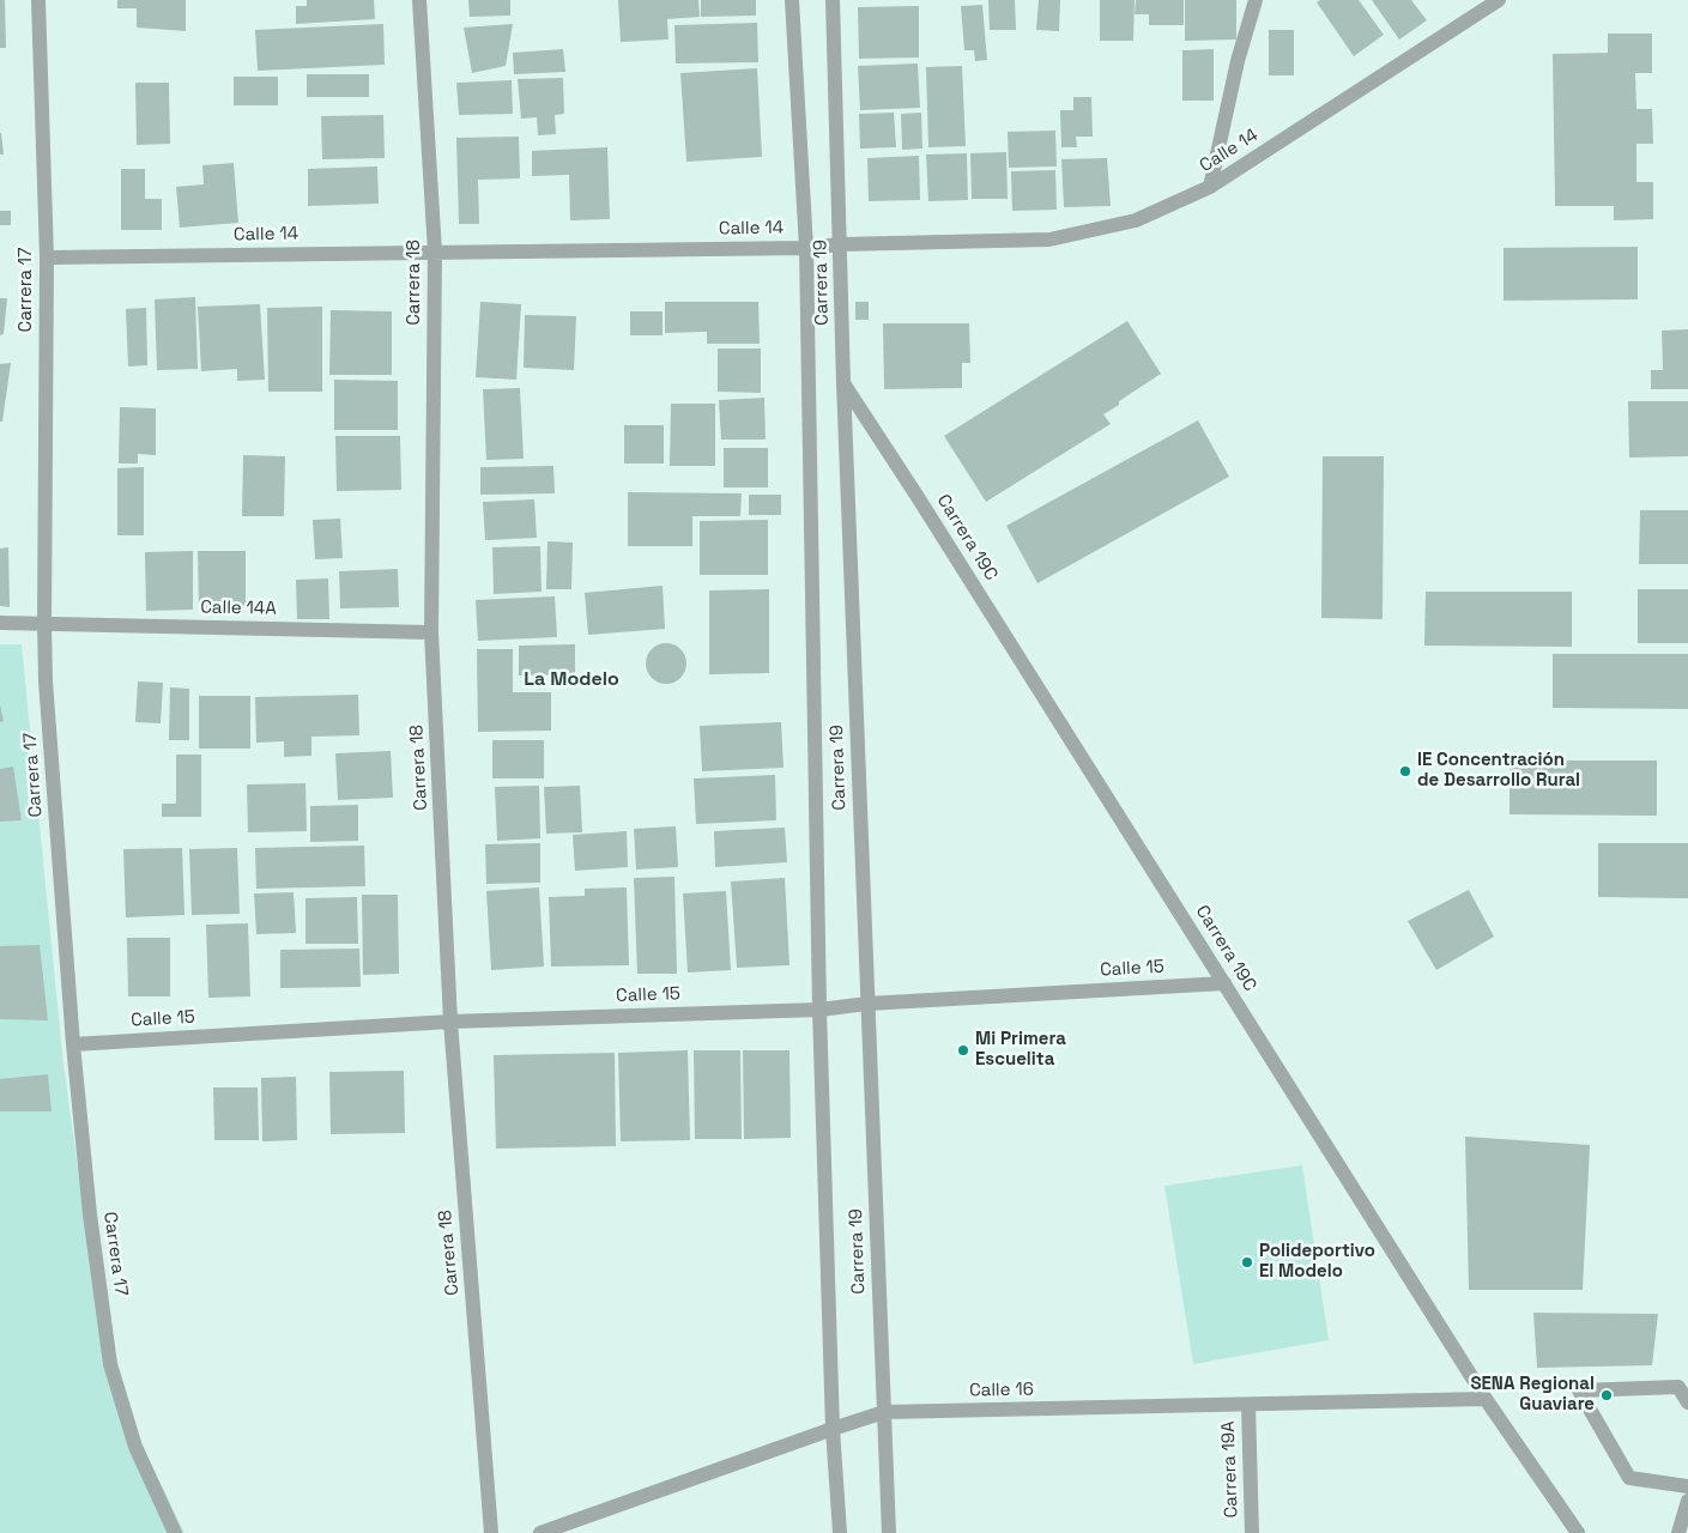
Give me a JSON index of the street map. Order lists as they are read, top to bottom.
{
  "streets": {
    "street": [
      "Calle 14",
      "Carrera 18",
      "Carrera 19",
      "Carrera 17",
      "Carrera 19C",
      "Calle 14A",
      "Calle 15",
      "Calle 16",
      "Carrera 19A"
    ]
  },
  "crossings": [
    ["Calle 14", "Carrera 18"],
    ["Calle 14", "Carrera 19"],
    ["Calle 14", "Carrera 17"],
    ["Carrera 18", "Calle 14A"],
    ["Carrera 18", "Calle 15"],
    ["Carrera 19", "Carrera 19C"],
    ["Carrera 19", "Calle 15"],
    ["Carrera 19", "Calle 16"],
    ["Carrera 17", "Calle 14A"],
    ["Carrera 17", "Calle 15"],
    ["Carrera 19C", "Calle 15"],
    ["Carrera 19C", "Calle 16"],
    ["Calle 16", "Carrera 19A"]
  ],
  "districts": ["La Modelo"],
  "places": [
    "IE Concentración de Desarrollo Rural",
    "Mi Primera Escuelita",
    "Polideportivo El Modelo",
    "SENA Regional Guaviare"
  ]
}
